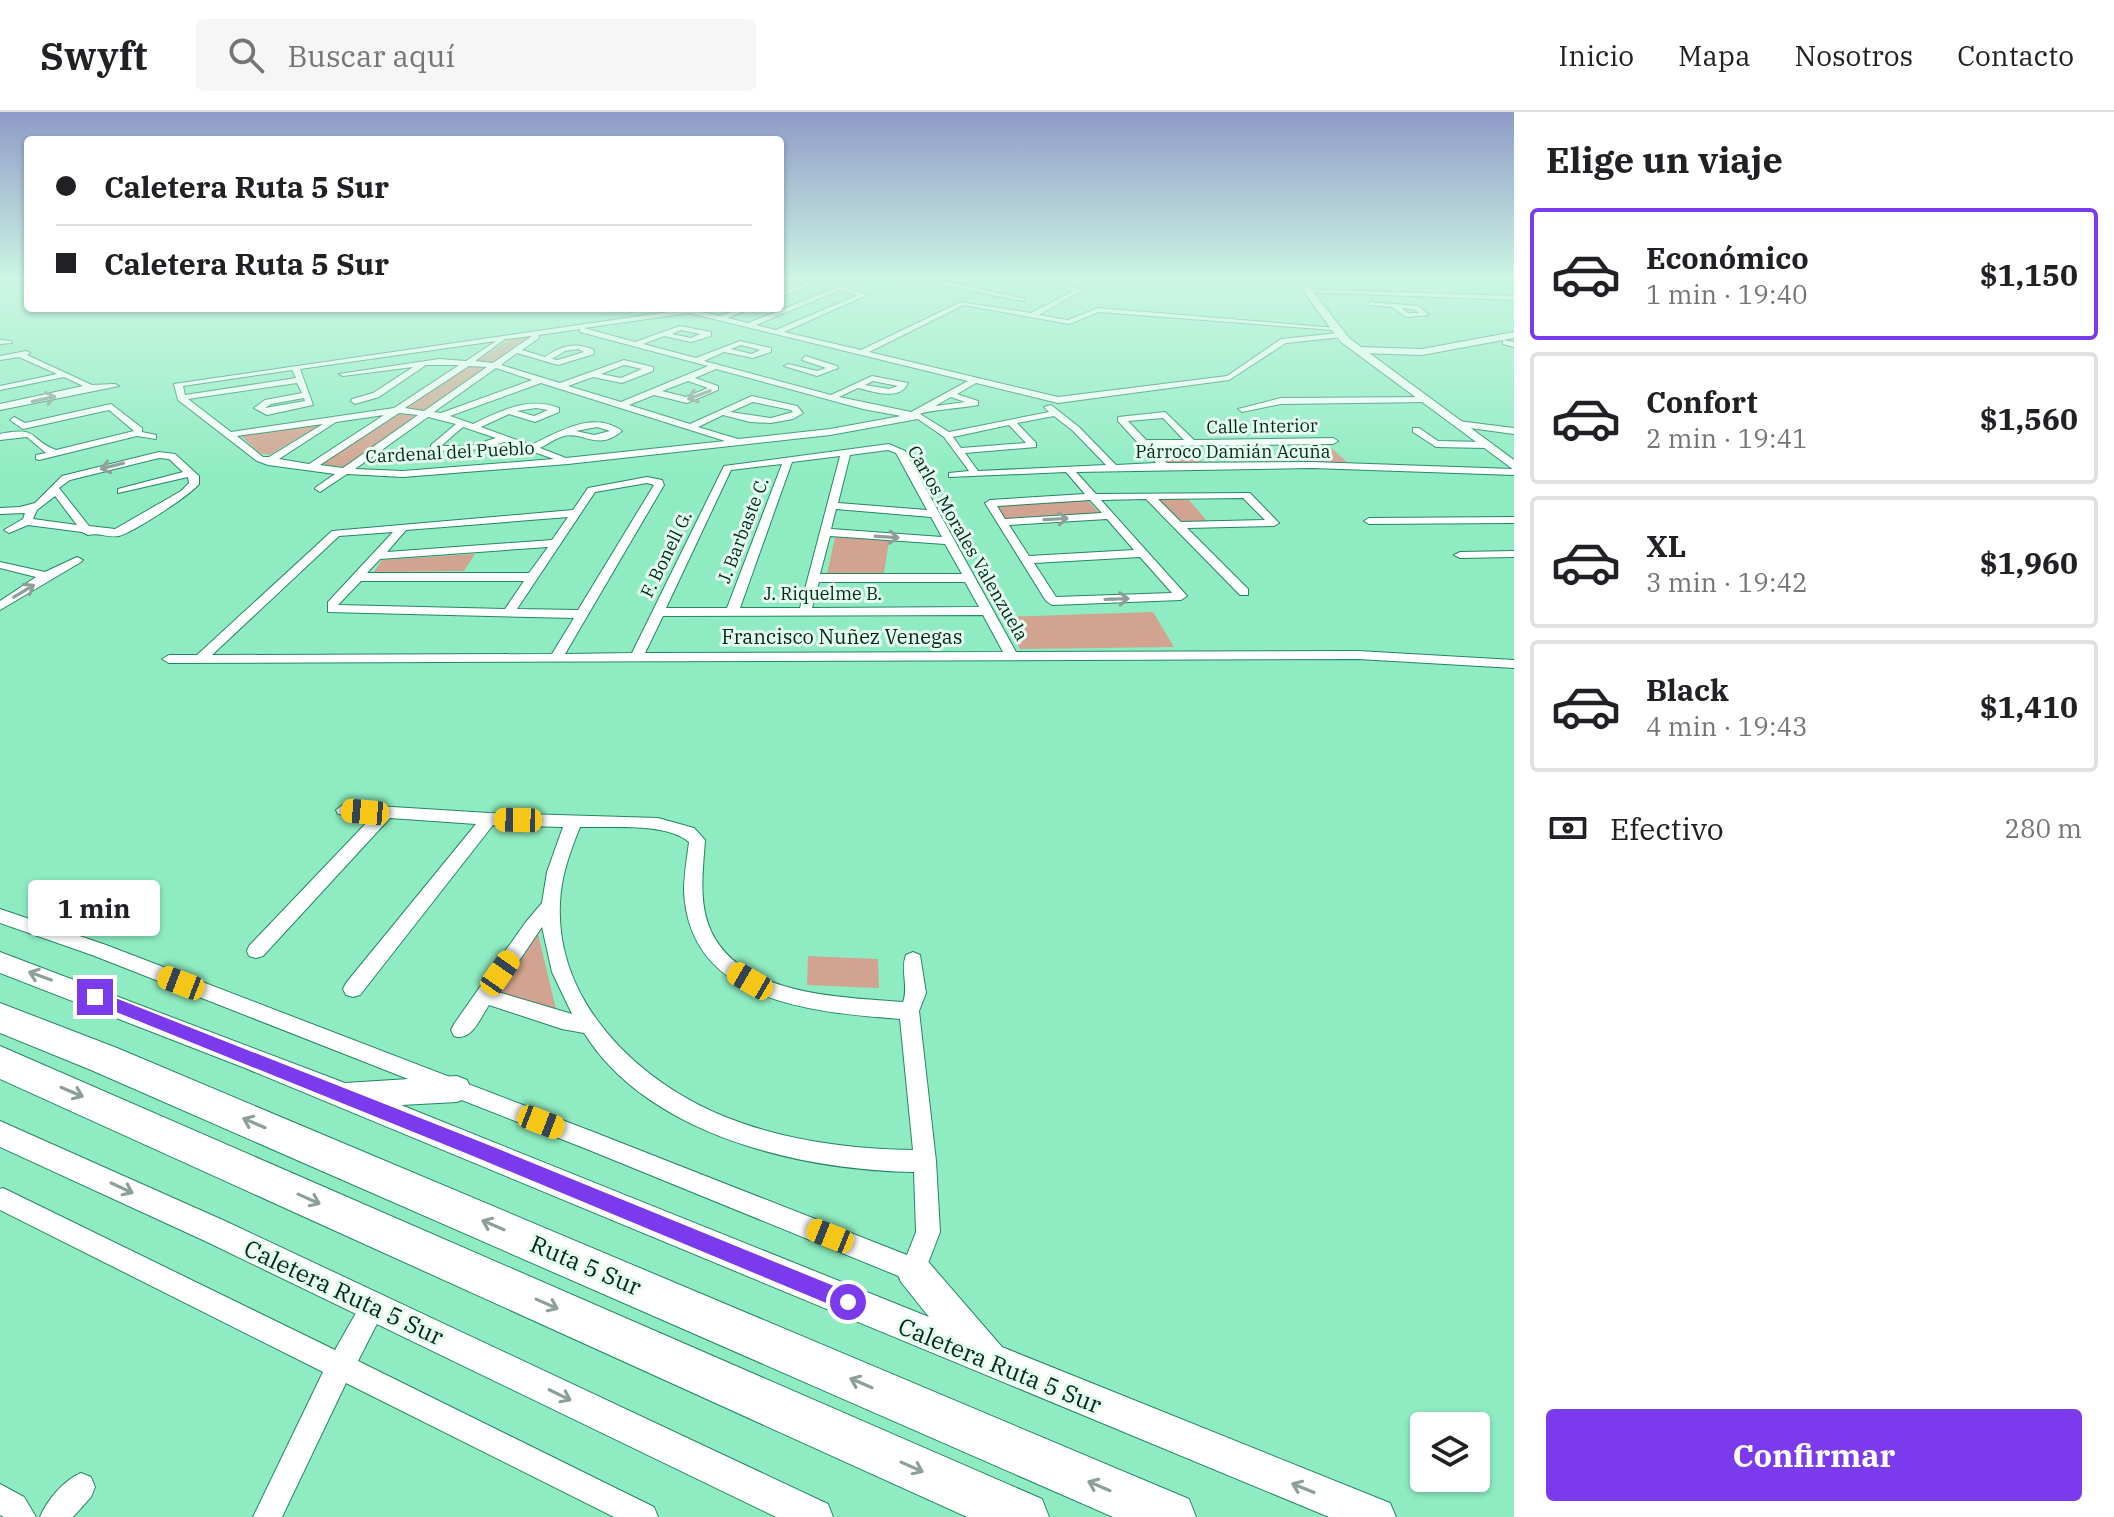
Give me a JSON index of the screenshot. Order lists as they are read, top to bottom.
{
  "streets": {
    "highway": ["Ruta 5 Sur"],
    "main road": ["Caletera Ruta 5 Sur"],
    "street": [
      "Calle Interior",
      "Párroco Damián Acuña",
      "Cardenal del Pueblo",
      "J. Barbaste C.",
      "Carlos Morales Valenzuela",
      "F. Bonell G.",
      "J. Riquelme B.",
      "Francisco Nuñez Venegas"
    ]
  },
  "crossings": [
    ["Calle Interior", "Párroco Damián Acuña"],
    ["J. Barbaste C.", "F. Bonell G."],
    ["J. Barbaste C.", "J. Riquelme B."],
    ["Carlos Morales Valenzuela", "J. Riquelme B."],
    ["Carlos Morales Valenzuela", "Francisco Nuñez Venegas"],
    ["F. Bonell G.", "J. Riquelme B."],
    ["F. Bonell G.", "Francisco Nuñez Venegas"]
  ],
  "page": {
    "header": "Swyft",
    "search": "Buscar aquí",
    "nav": [
      "Inicio",
      "Mapa",
      "Nosotros",
      "Contacto"
    ],
    "heading": "Elige un viaje",
    "banner": ["Caletera Ruta 5 Sur", "Caletera Ruta 5 Sur"],
    "list": [
      {
        "name": "Económico",
        "note": "1 min · 19:40",
        "value": "$1,150"
      },
      {
        "name": "Confort",
        "note": "2 min · 19:41",
        "value": "$1,560"
      },
      {
        "name": "XL",
        "note": "3 min · 19:42",
        "value": "$1,960"
      },
      {
        "name": "Black",
        "note": "4 min · 19:43",
        "value": "$1,410"
      }
    ],
    "pay": ["Efectivo", "280 m"],
    "bubble": "1 min",
    "buttons": "Confirmar"
  }
}
